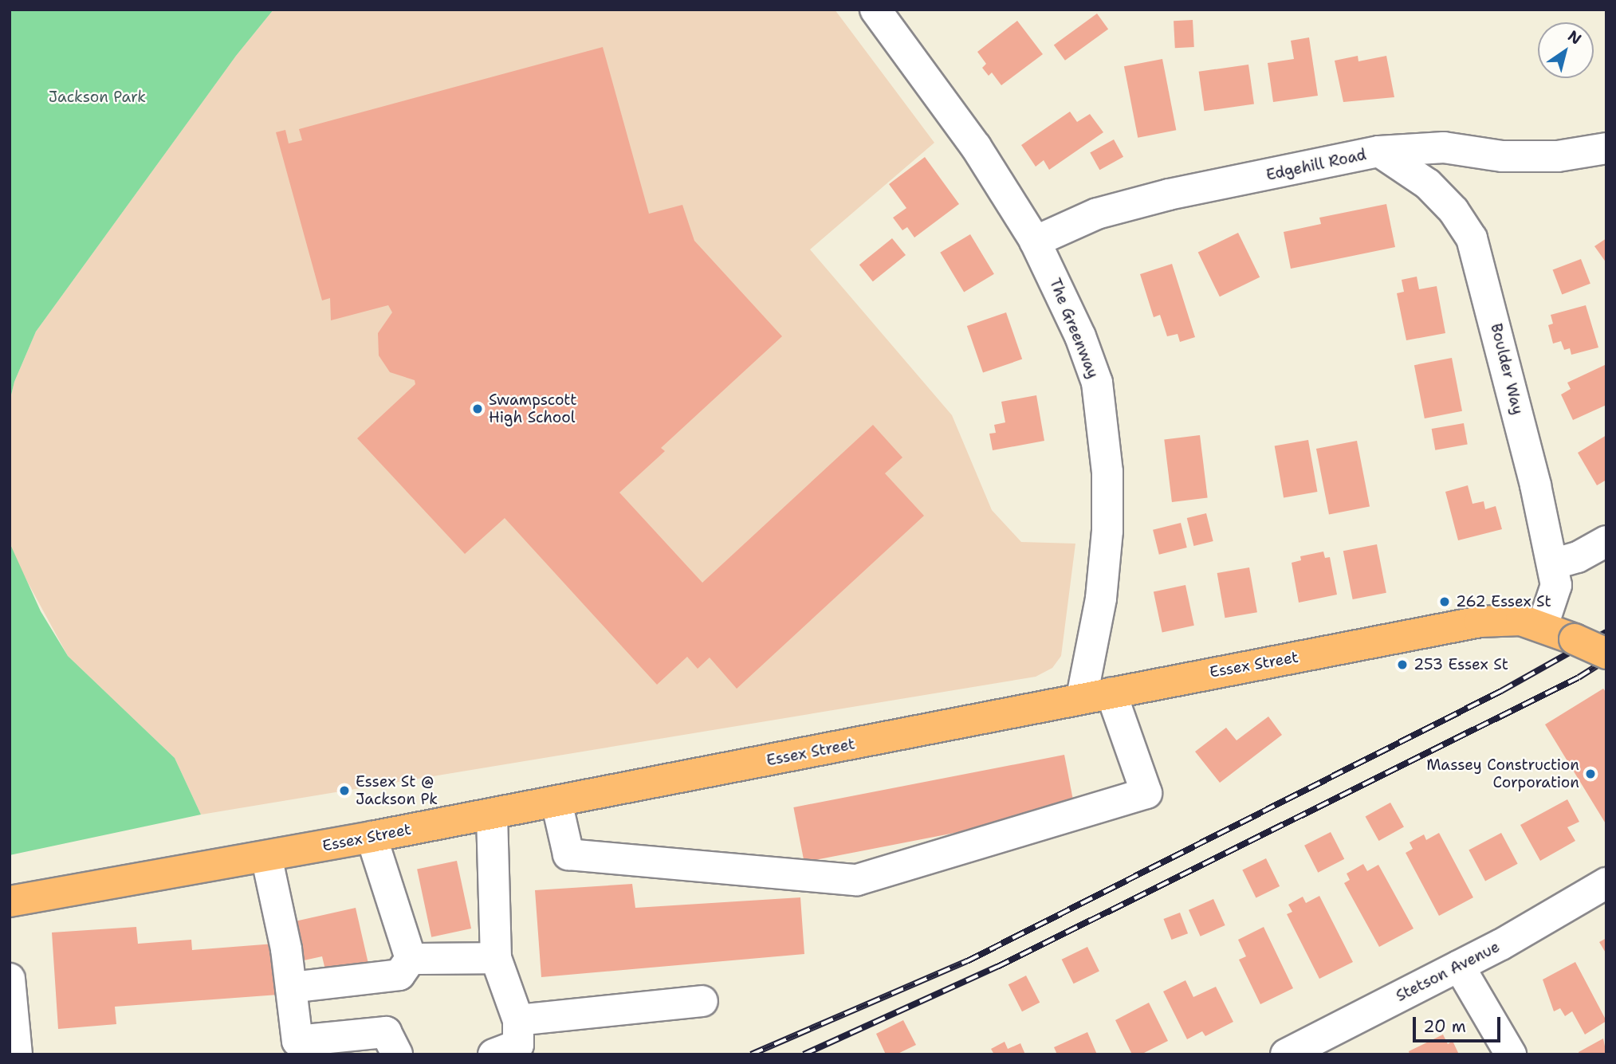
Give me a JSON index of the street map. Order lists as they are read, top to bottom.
{
  "streets": {
    "main road": ["Essex Street"],
    "street": [
      "Edgehill Road",
      "The Greenway",
      "Boulder Way",
      "Stetson Avenue"
    ]
  },
  "crossings": [
    ["Edgehill Road", "The Greenway"],
    ["Edgehill Road", "Boulder Way"],
    ["The Greenway", "Essex Street"],
    ["Boulder Way", "Essex Street"]
  ],
  "parks": ["Jackson Park"],
  "places": [
    "Swampscott High School",
    "262 Essex St",
    "253 Essex St",
    "Massey Construction Corporation",
    "Essex St @ Jackson Pk"
  ],
  "scale_bar": "20 m",
  "north": "top right"
}
